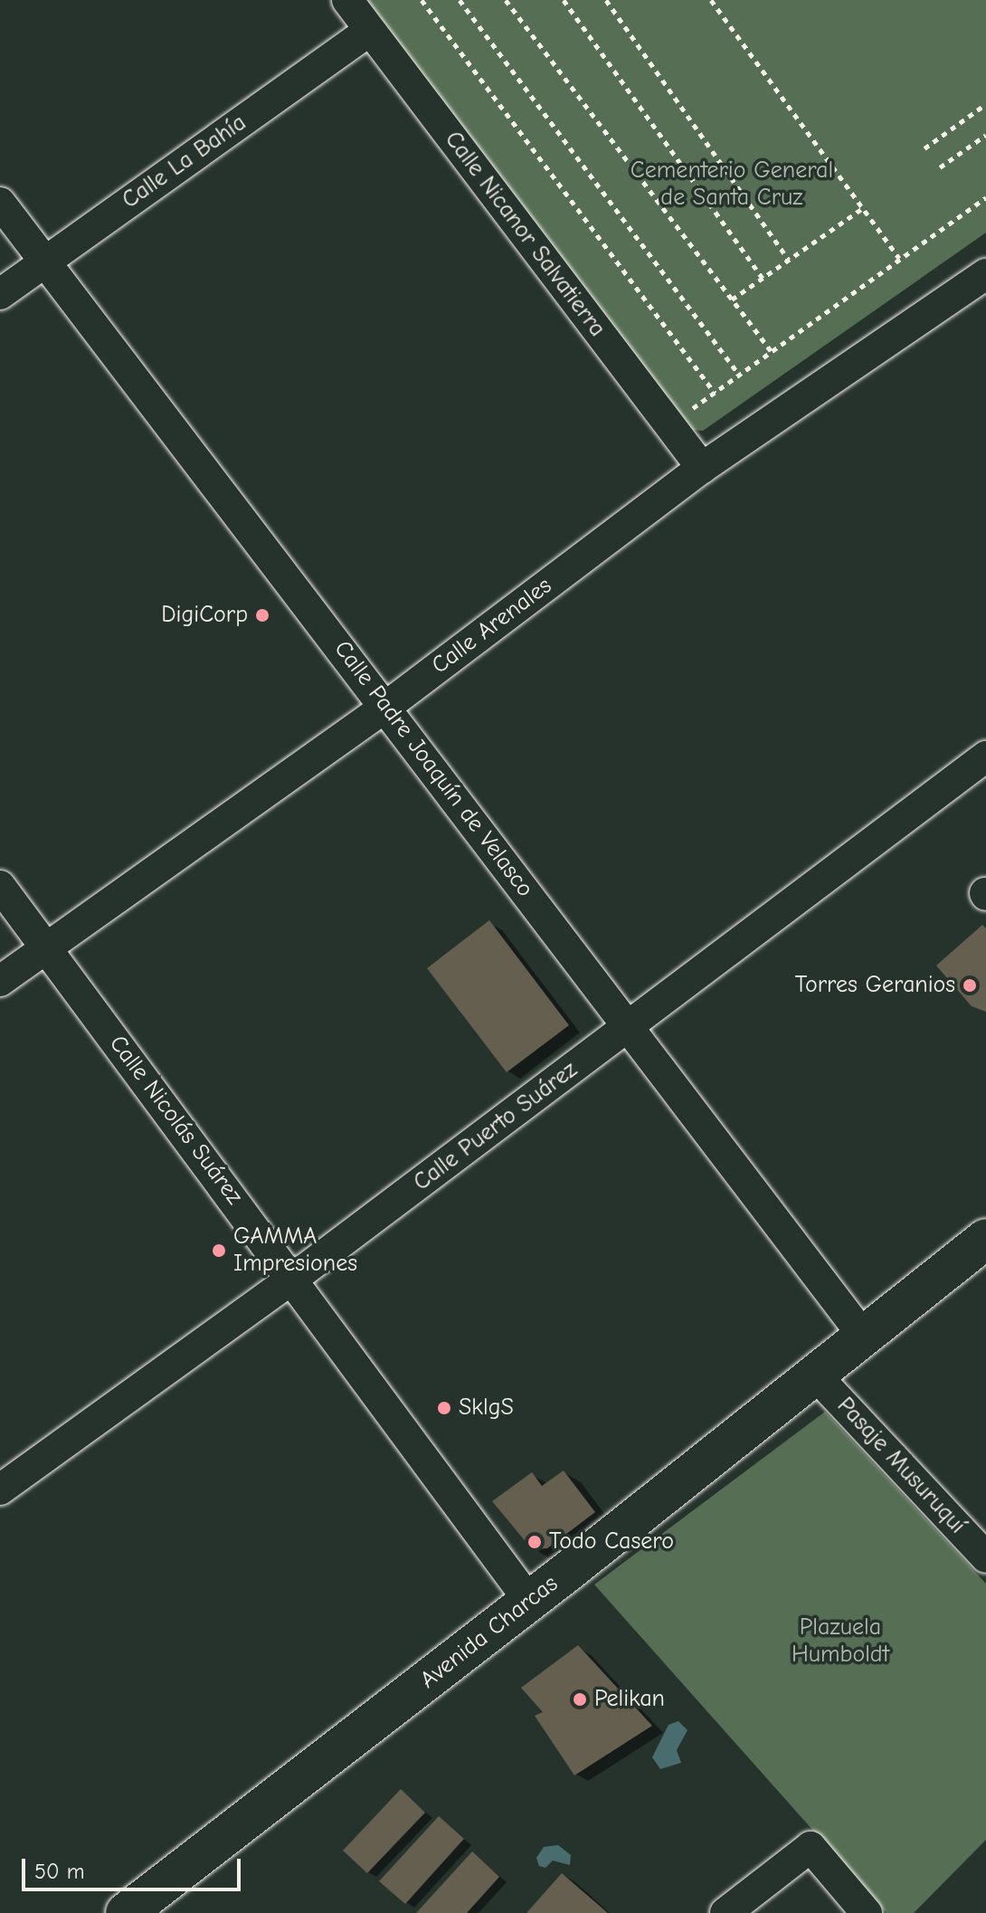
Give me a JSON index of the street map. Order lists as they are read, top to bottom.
{
  "streets": {
    "main road": ["Avenida Charcas"],
    "street": [
      "Calle La Bahía",
      "Calle Nicanor Salvatierra",
      "Calle Arenales",
      "Calle Padre Joaquín de Velasco",
      "Calle Nicolás Suárez",
      "Calle Puerto Suárez",
      "Pasaje Musuruquí"
    ]
  },
  "crossings": [
    ["Calle La Bahía", "Calle Nicanor Salvatierra"],
    ["Calle La Bahía", "Calle Padre Joaquín de Velasco"],
    ["Calle Nicanor Salvatierra", "Calle Arenales"],
    ["Calle Arenales", "Calle Padre Joaquín de Velasco"],
    ["Calle Arenales", "Calle Nicolás Suárez"],
    ["Calle Padre Joaquín de Velasco", "Calle Puerto Suárez"],
    ["Calle Padre Joaquín de Velasco", "Avenida Charcas"],
    ["Calle Nicolás Suárez", "Calle Puerto Suárez"],
    ["Calle Nicolás Suárez", "Avenida Charcas"],
    ["Pasaje Musuruquí", "Avenida Charcas"]
  ],
  "parks": ["Cementerio General de Santa Cruz", "Plazuela Humboldt"],
  "places": [
    "DigiCorp",
    "Torres Geranios",
    "GAMMA Impresiones",
    "SklgS",
    "Todo Casero",
    "Pelikan"
  ],
  "scale_bar": "50 m"
}
